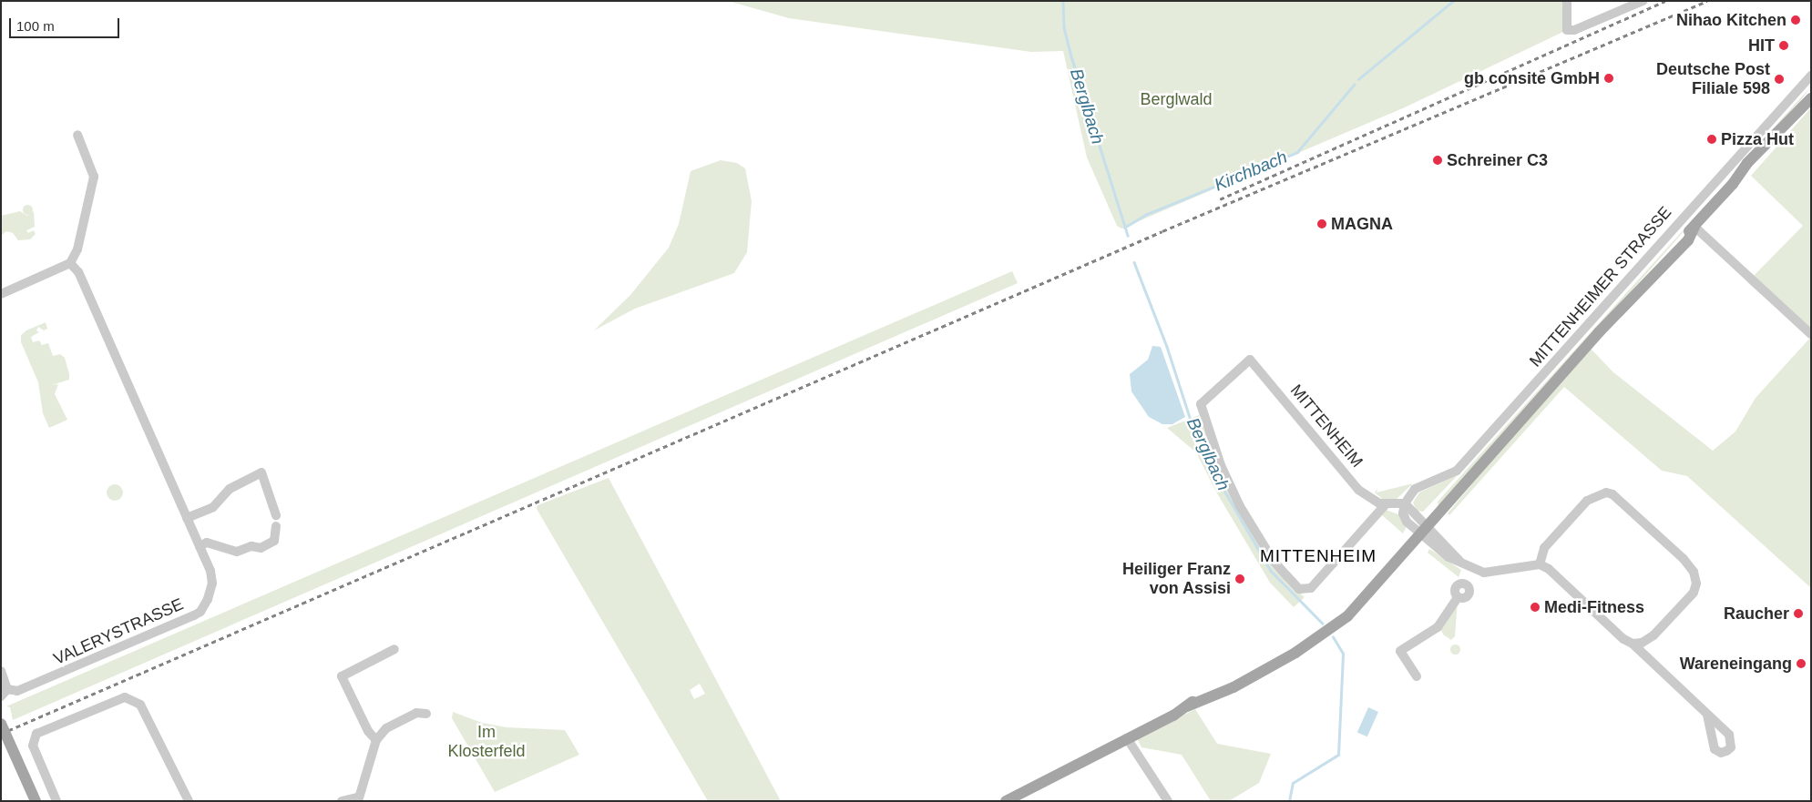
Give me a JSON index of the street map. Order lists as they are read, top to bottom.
{
  "streets": {
    "main road": ["MITTENHEIMER STRASSE"],
    "street": ["MITTENHEIM", "VALERYSTRASSE"]
  },
  "districts": ["MITTENHEIM"],
  "water": ["Berglbach", "Kirchbach"],
  "parks": ["Berglwald", "Im Klosterfeld"],
  "places": [
    "Nihao Kitchen",
    "HIT",
    "gb consite GmbH",
    "Deutsche Post Filiale 598",
    "Pizza Hut",
    "Schreiner C3",
    "MAGNA",
    "Heiliger Franz von Assisi",
    "Medi-Fitness",
    "Raucher",
    "Wareneingang"
  ],
  "scale_bar": "100 m"
}
